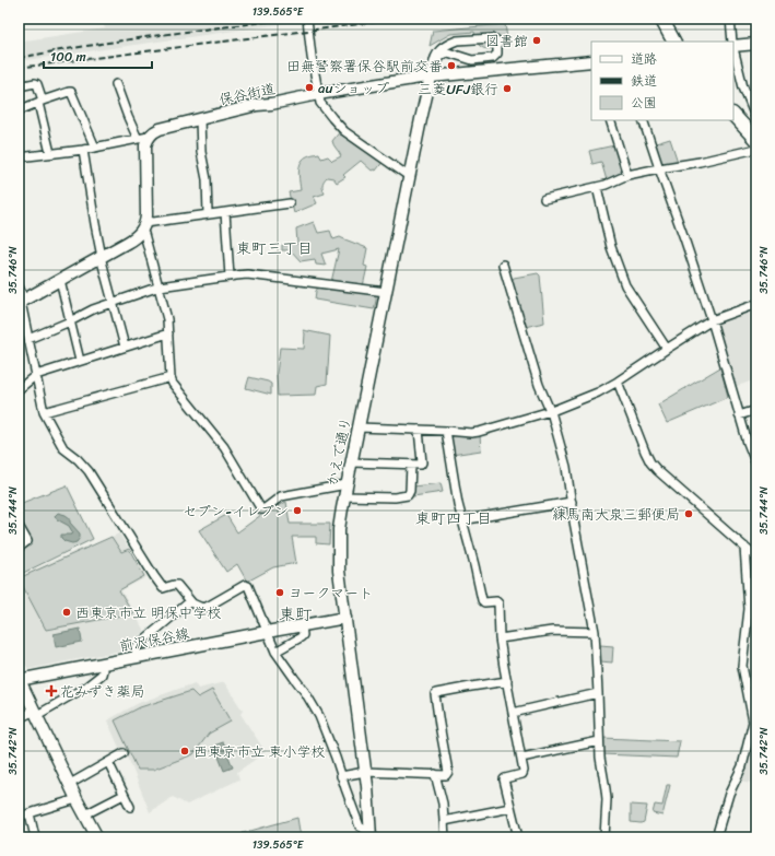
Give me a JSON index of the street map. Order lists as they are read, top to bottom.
{
  "streets": {
    "main road": ["保谷街道", "かえで通り", "前沢保谷線"]
  },
  "crossings": [
    ["保谷街道", "かえで通り"],
    ["かえで通り", "前沢保谷線"]
  ],
  "districts": ["東町三丁目", "東町四丁目", "東町"],
  "places": {
    "other": [
      "図書館",
      "田無警察署保谷駅前交番",
      "auショップ",
      "三菱UFJ銀行",
      "セブン-イレブン",
      "練馬南大泉三郵便局",
      "ヨークマート",
      "西東京市立 明保中学校",
      "西東京市立 東小学校"
    ],
    "health": ["花みずき薬局"]
  },
  "legend": ["道路", "鉄道", "公園"],
  "scale_bar": "100 m",
  "coordinates": [
    "139.565°E",
    "35.746°N",
    "35.744°N",
    "35.742°N"
  ]
}
